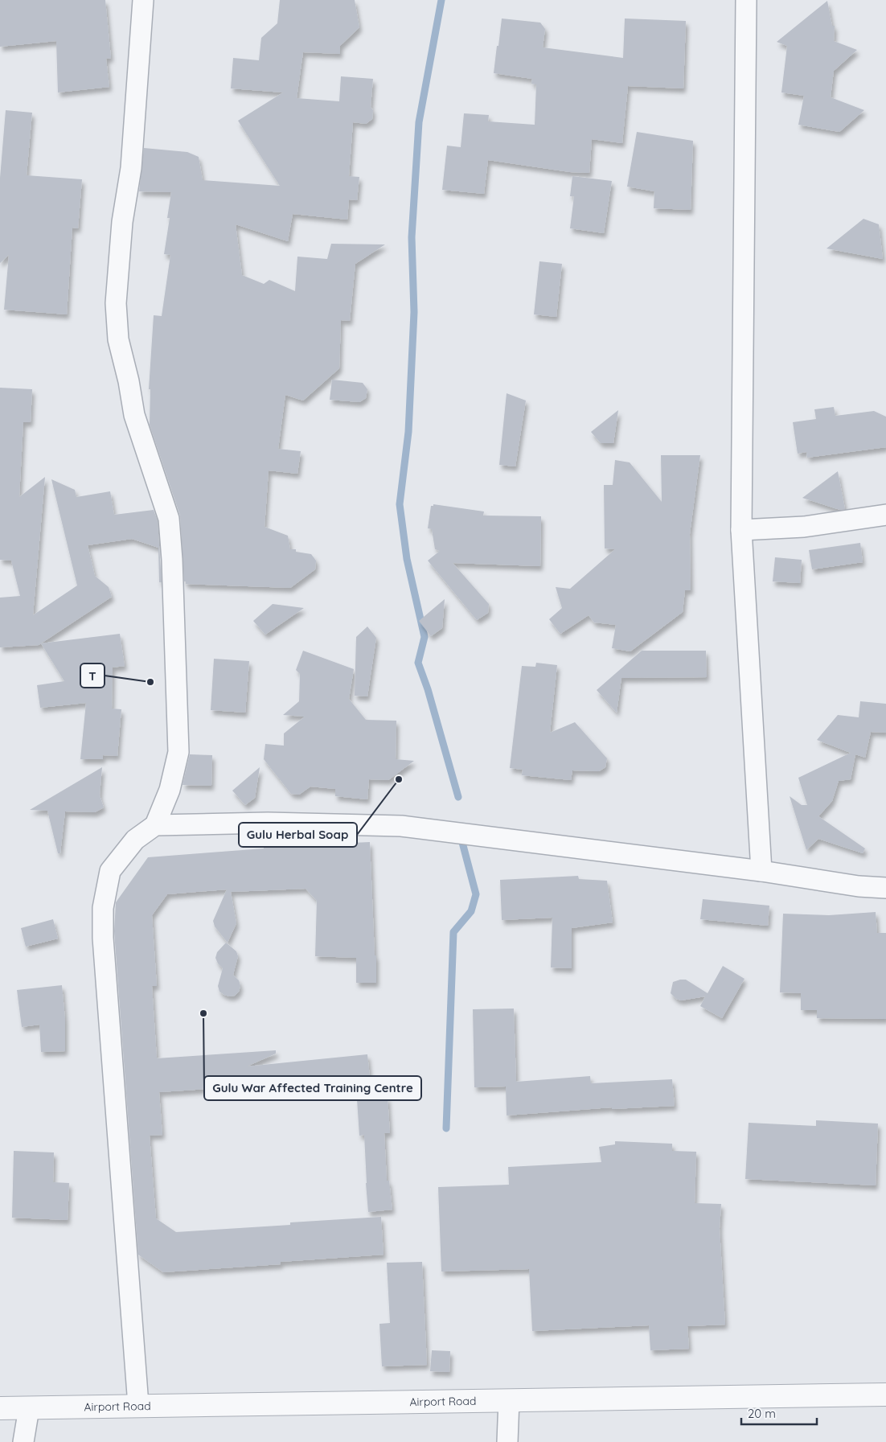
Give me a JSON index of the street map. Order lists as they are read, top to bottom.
{
  "streets": {
    "street": ["Airport Road"]
  },
  "places": ["T", "Gulu Herbal Soap", "Gulu War Affected Training Centre"],
  "scale_bar": "20 m"
}
